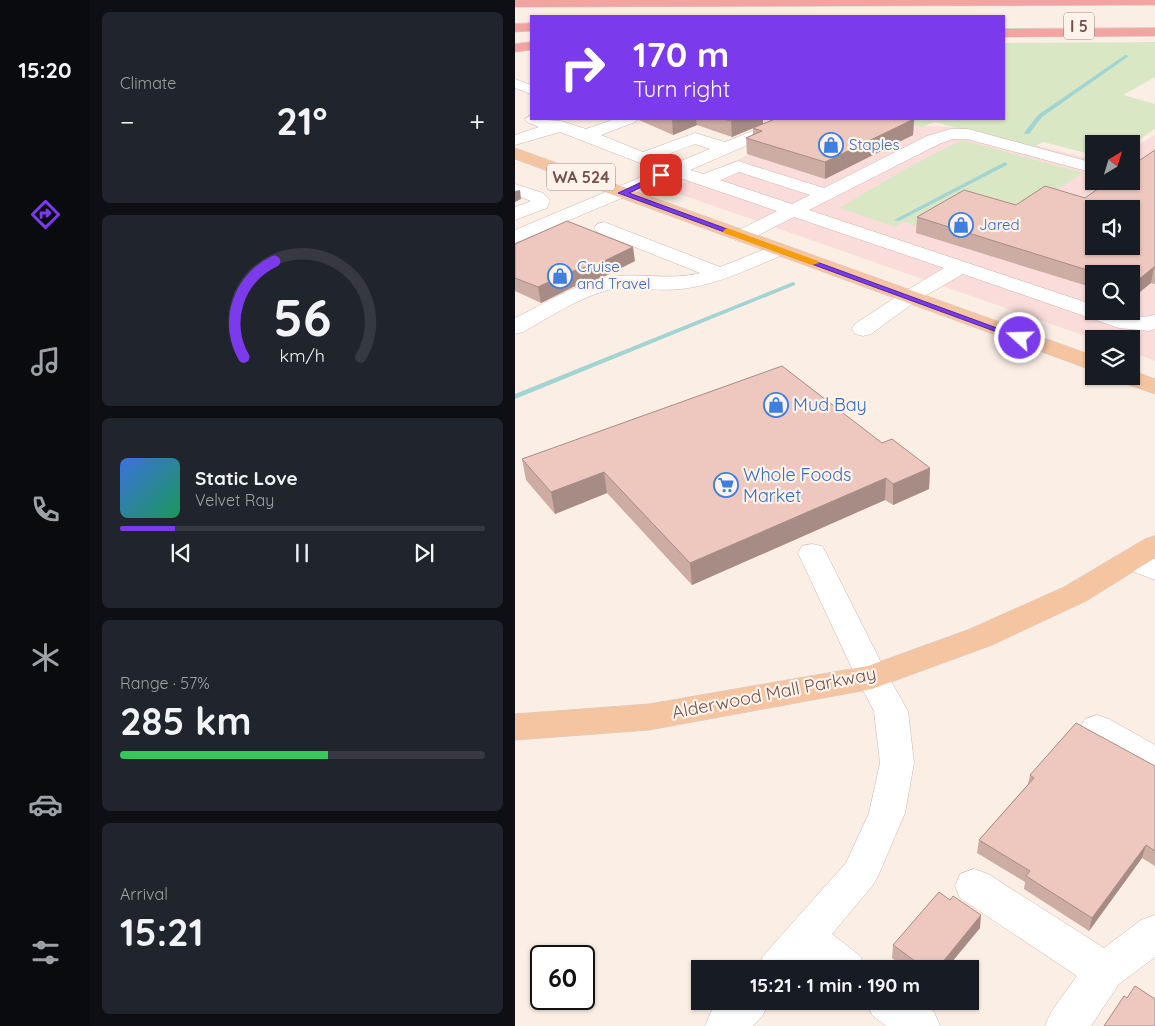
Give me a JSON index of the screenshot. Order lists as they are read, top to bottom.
{
  "streets": {
    "highway": ["I 5"],
    "main road": ["WA 524", "Alderwood Mall Parkway"]
  },
  "places": {
    "shop": [
      "Staples",
      "Jared",
      "Cruise and Travel",
      "Mud Bay"
    ],
    "supermarket": ["Whole Foods Market"]
  },
  "north": "top right",
  "page": {
    "tabs": "15:20",
    "tile": [
      "Climate",
      ["Range · 57%", "285 km"],
      ["Arrival", "15:21"]
    ],
    "turn": ["170 m", "Turn right"],
    "heat": ["−", "21°", "+"],
    "song": ["Static Love", "Velvet Ray"],
    "limit": "60",
    "trip": "15:21 · 1 min · 190 m",
    "gauge": ["56", "km/h"]
  }
}
